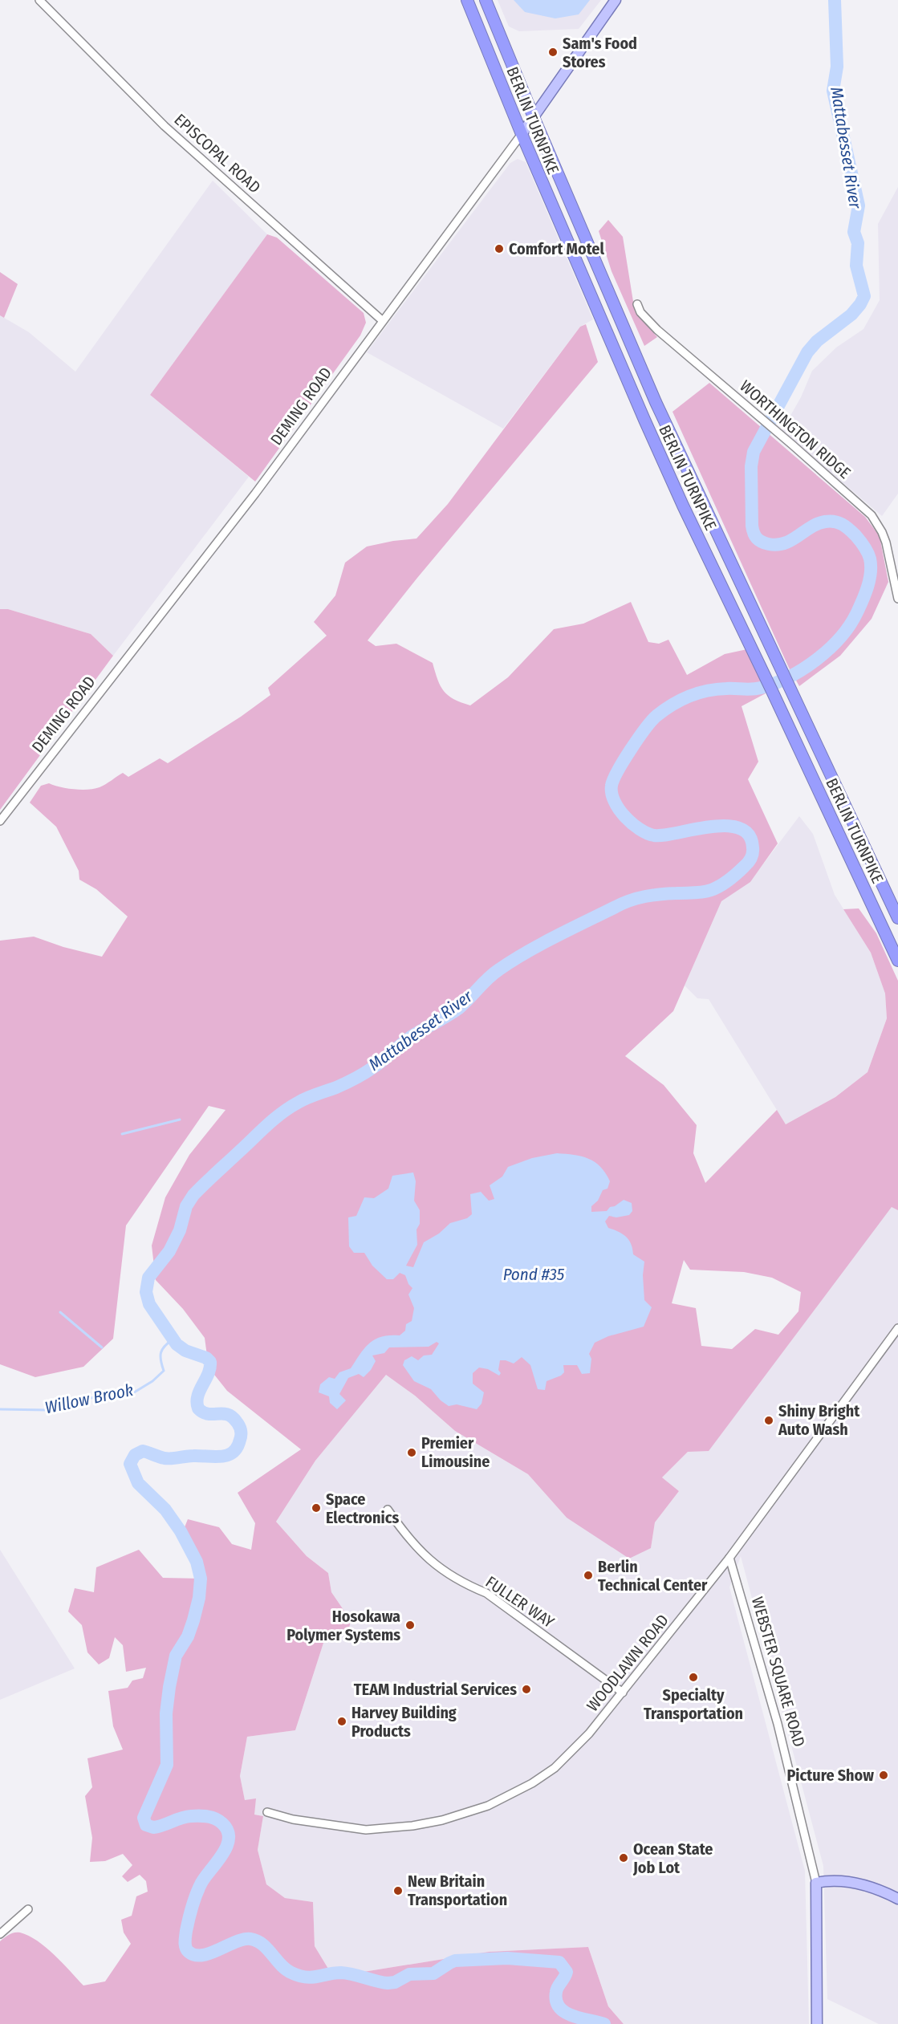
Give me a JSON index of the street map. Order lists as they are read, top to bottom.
{
  "streets": {
    "highway": ["BERLIN TURNPIKE"],
    "main road": ["DEMING ROAD", "WEBSTER SQUARE ROAD"],
    "street": [
      "EPISCOPAL ROAD",
      "WORTHINGTON RIDGE",
      "FULLER WAY",
      "WOODLAWN ROAD"
    ]
  },
  "crossings": [
    ["BERLIN TURNPIKE", "DEMING ROAD"],
    ["EPISCOPAL ROAD", "DEMING ROAD"],
    ["FULLER WAY", "WOODLAWN ROAD"],
    ["WOODLAWN ROAD", "WEBSTER SQUARE ROAD"]
  ],
  "water": ["Mattabesset River", "Pond #35", "Willow Brook"],
  "places": [
    "Sam's Food Stores",
    "Comfort Motel",
    "Shiny Bright Auto Wash",
    "Premier Limousine",
    "Space Electronics",
    "Berlin Technical Center",
    "Hosokawa Polymer Systems",
    "Specialty Transportation",
    "TEAM Industrial Services",
    "Harvey Building Products",
    "Picture Show",
    "Ocean State Job Lot",
    "New Britain Transportation"
  ]
}
